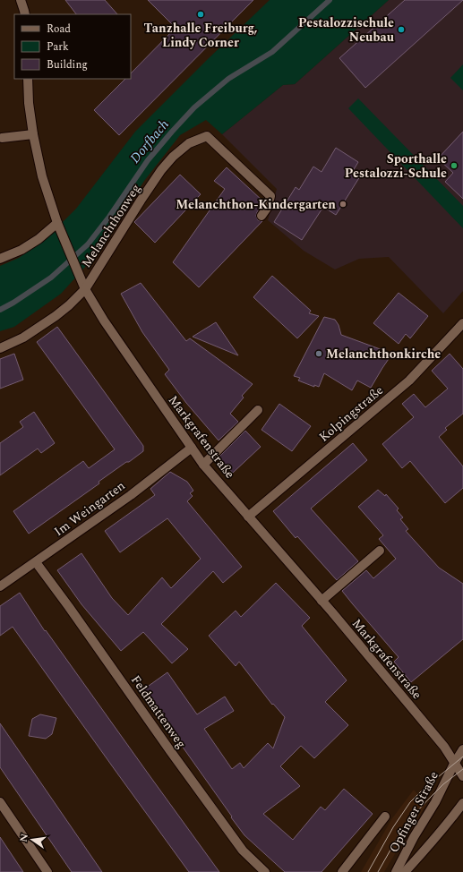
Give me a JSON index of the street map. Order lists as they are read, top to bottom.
{
  "streets": {
    "street": [
      "Melanchthonweg",
      "Kolpingstraße",
      "Markgrafenstraße",
      "Im Weingarten",
      "Feldmattenweg",
      "Opfinger Straße"
    ]
  },
  "crossings": [
    ["Melanchthonweg", "Markgrafenstraße"],
    ["Kolpingstraße", "Markgrafenstraße"],
    ["Markgrafenstraße", "Im Weingarten"],
    ["Markgrafenstraße", "Opfinger Straße"],
    ["Im Weingarten", "Feldmattenweg"]
  ],
  "water": ["Dorfbach"],
  "places": [
    "Tanzhalle Freiburg, Lindy Corner",
    "Pestalozzischule Neubau",
    "Sporthalle Pestalozzi-Schule",
    "Melanchthon-Kindergarten",
    "Melanchthonkirche"
  ],
  "legend": ["Road", "Park", "Building"],
  "north": "left"
}
